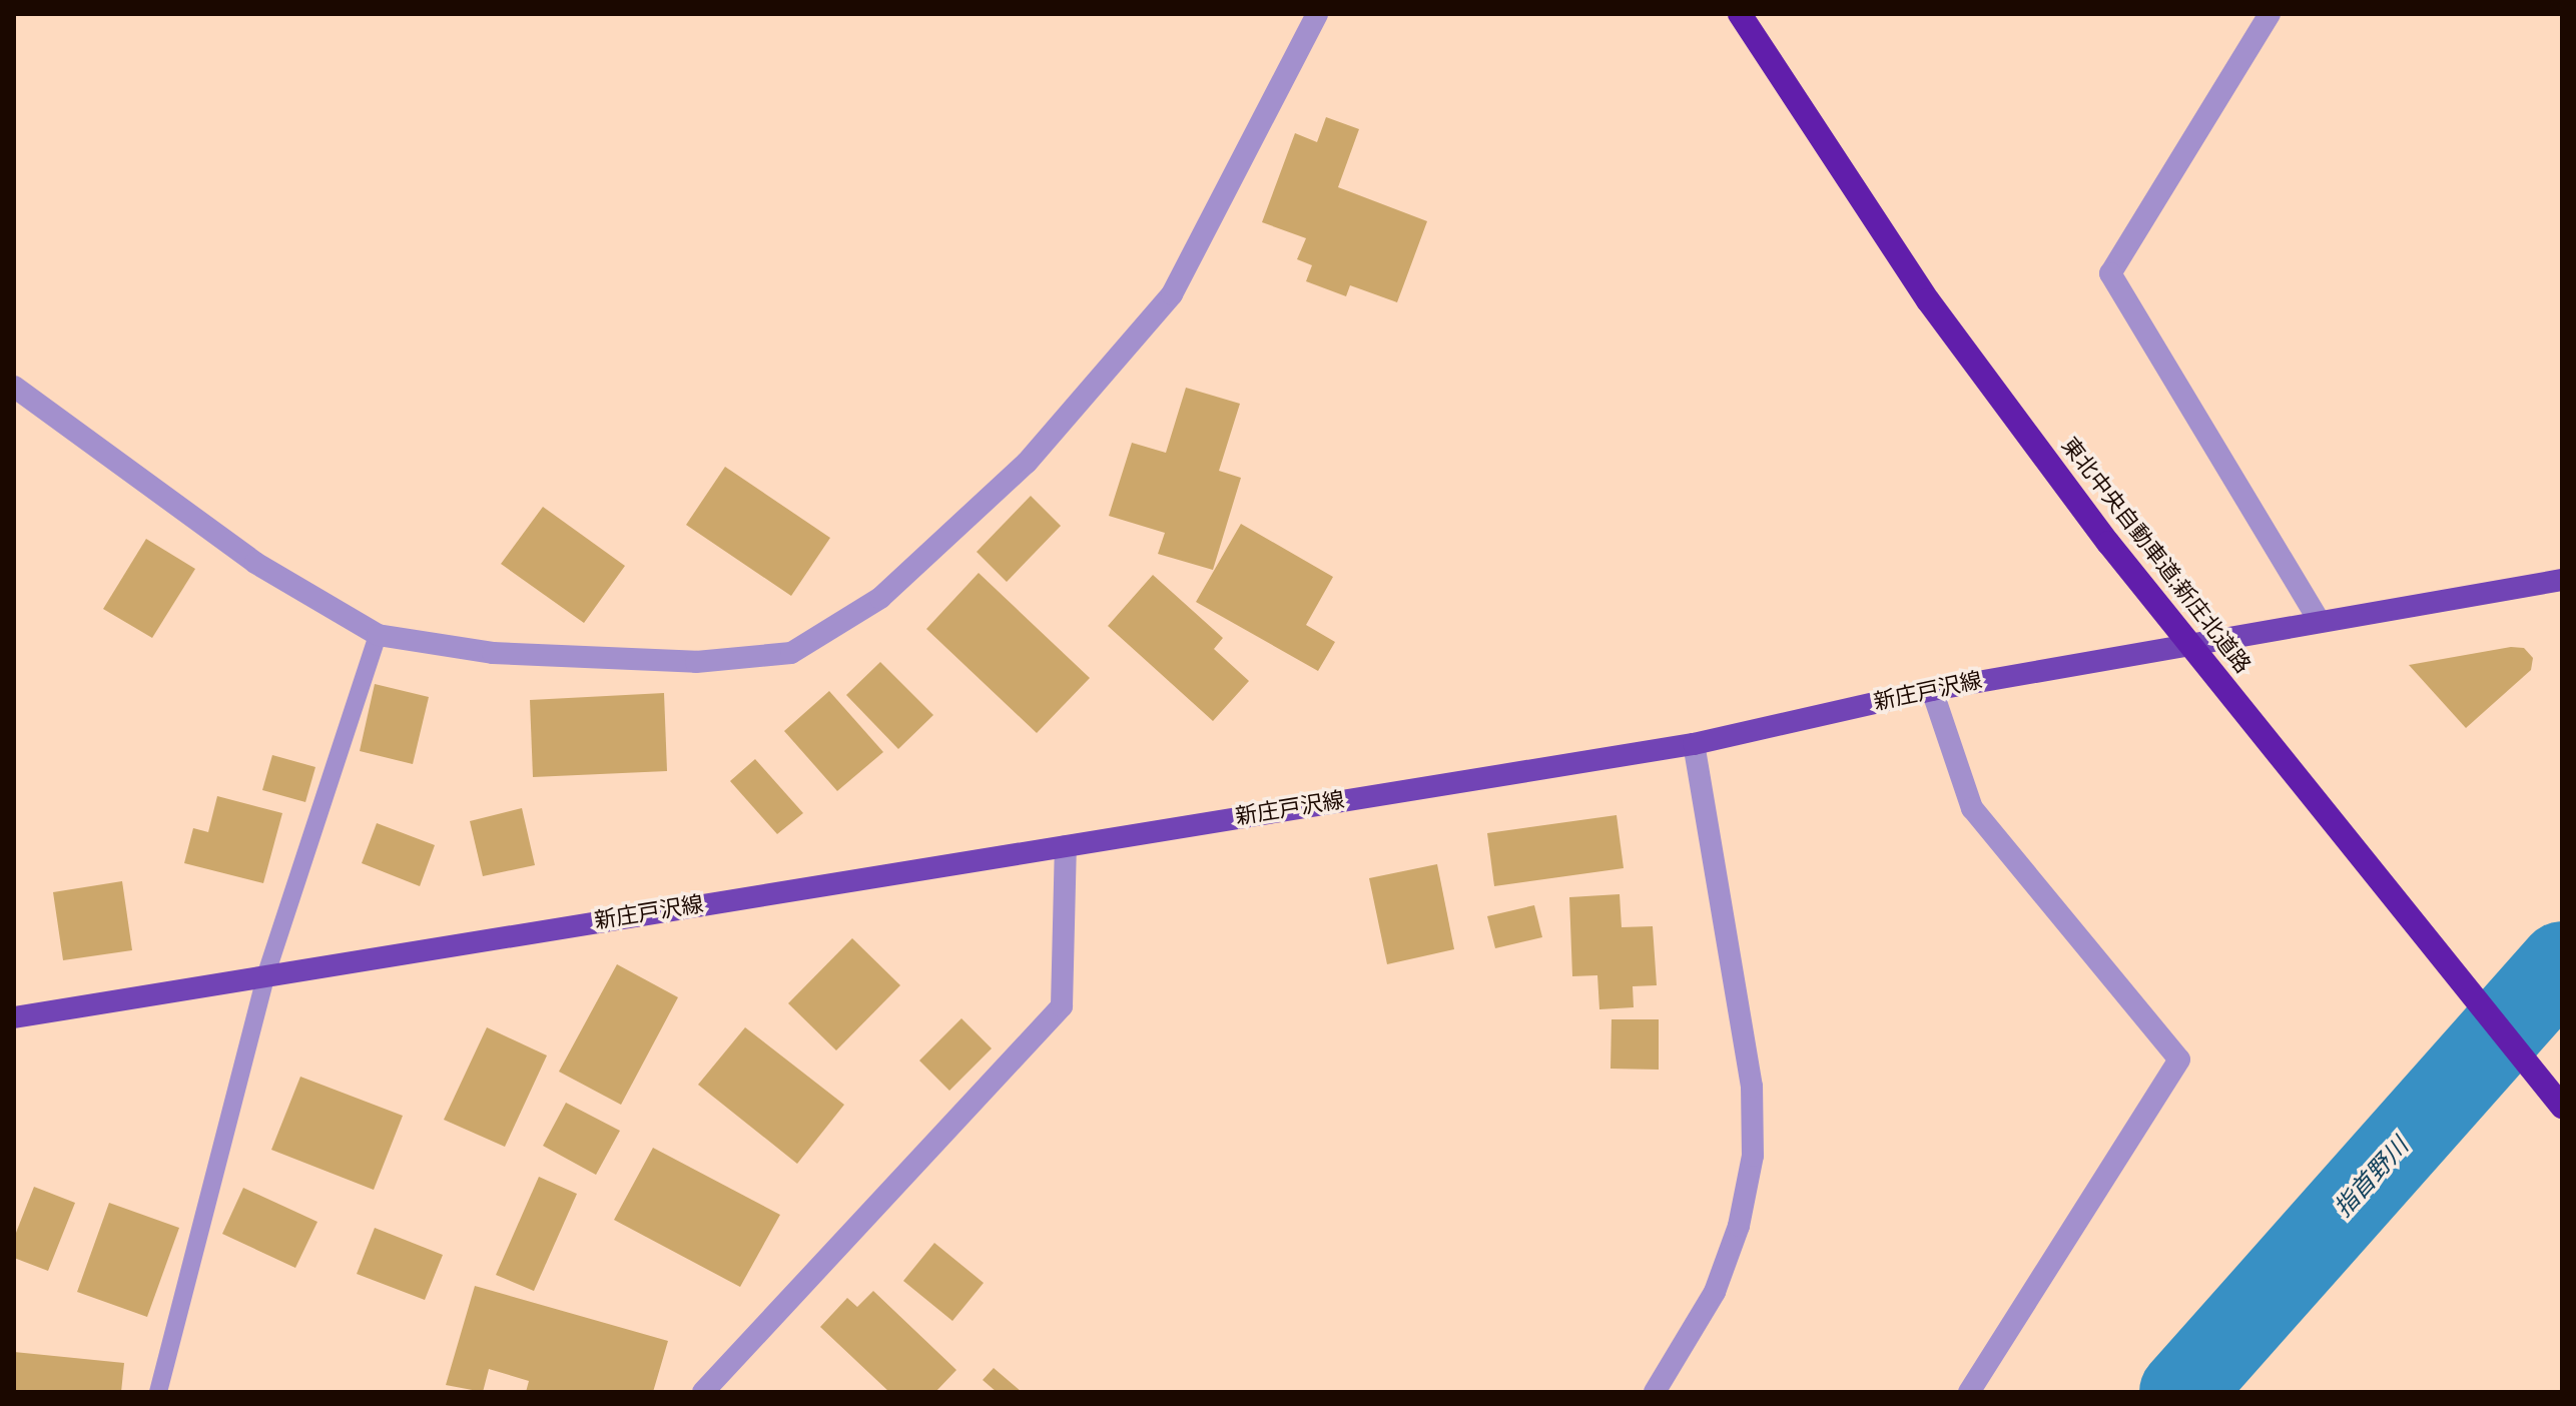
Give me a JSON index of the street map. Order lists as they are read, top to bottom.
{
  "streets": {
    "highway": ["東北中央自動車道;新庄北道路"],
    "main road": ["新庄戸沢線"]
  },
  "water": ["指首野川"]
}
